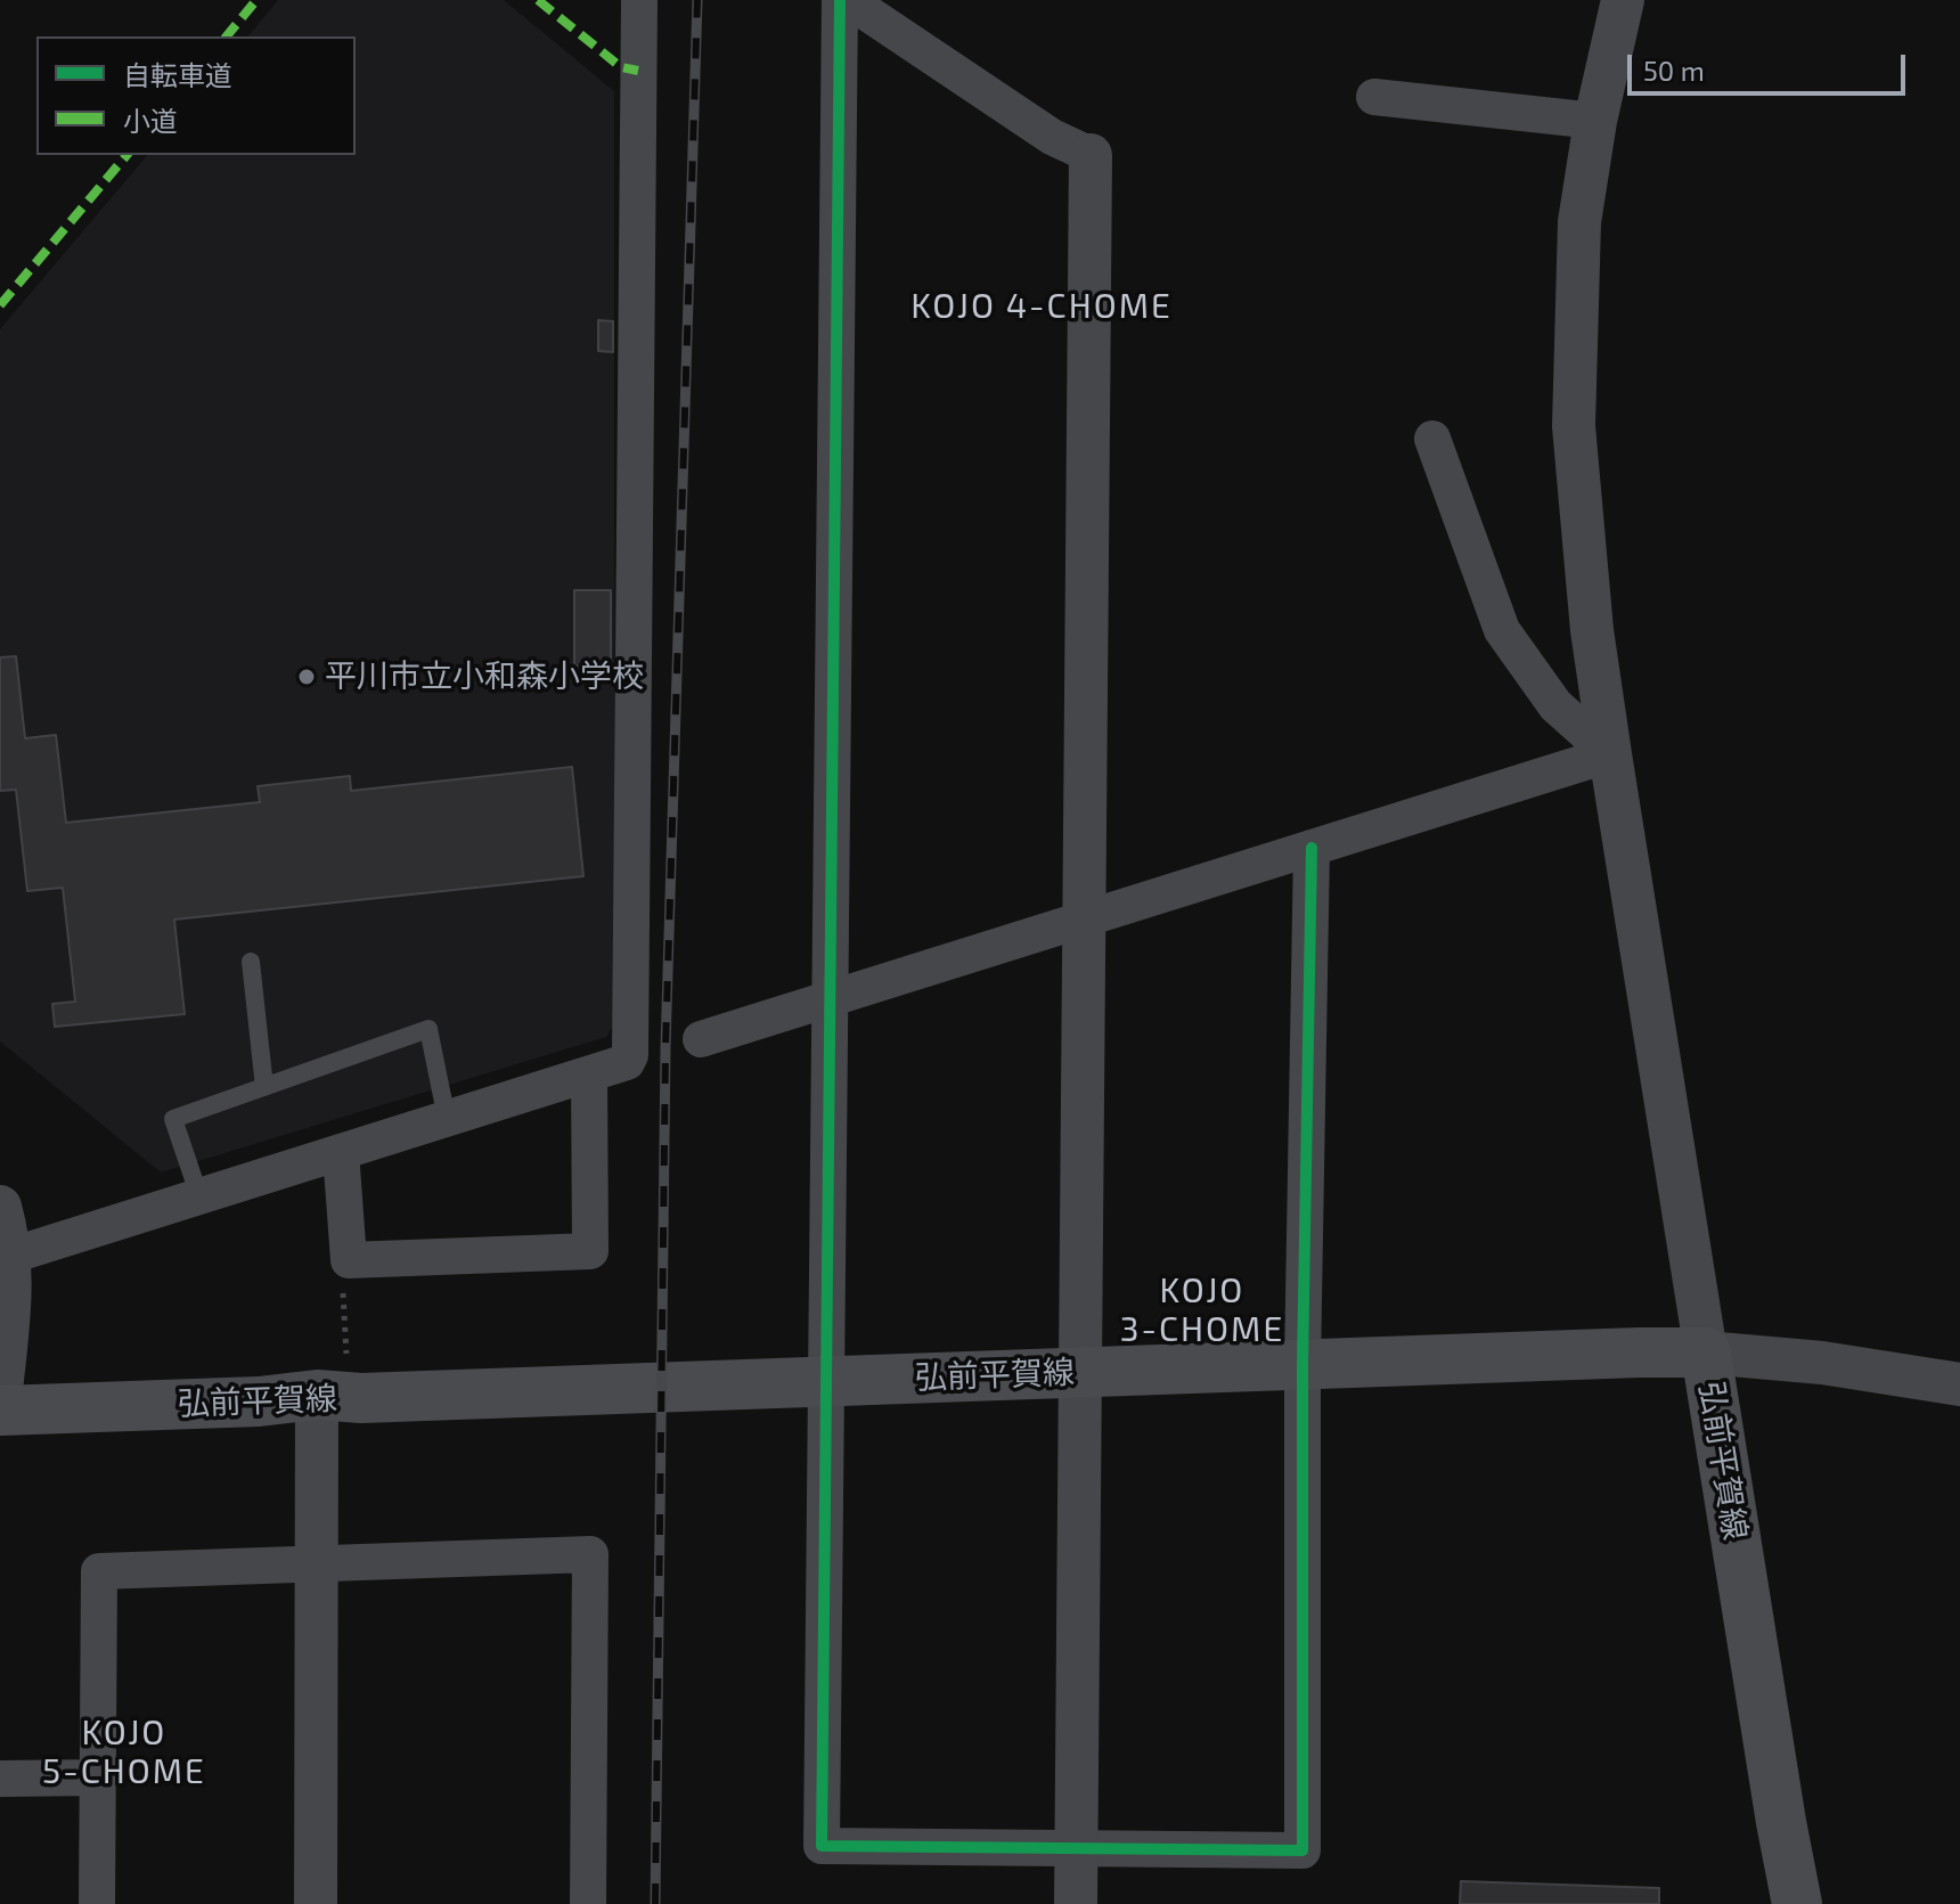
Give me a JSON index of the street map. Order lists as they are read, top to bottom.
{
  "streets": {
    "main road": ["弘前平賀線"]
  },
  "districts": ["KOJO 4-CHOME", "KOJO 3-CHOME", "KOJO 5-CHOME"],
  "places": ["平川市立小和森小学校"],
  "legend": ["自転車道", "小道"],
  "scale_bar": "50 m"
}
